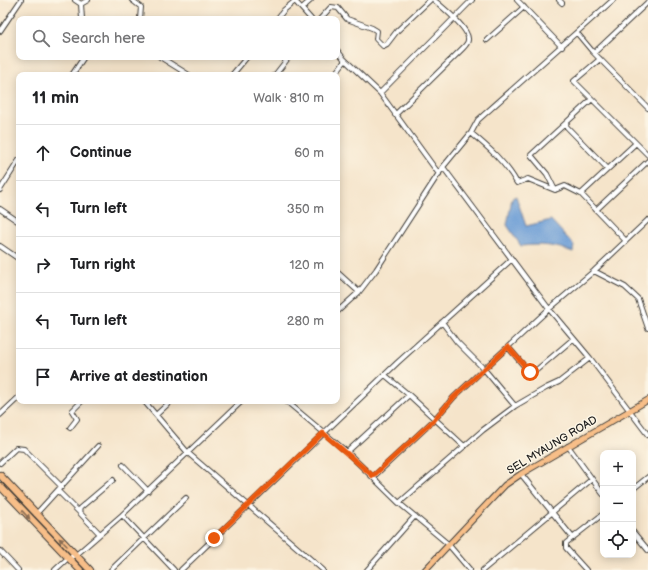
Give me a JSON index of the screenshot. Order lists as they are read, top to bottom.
{
  "streets": {
    "main road": ["SEL MYAUNG ROAD"]
  },
  "page": {
    "search": "Search here",
    "heading": ["11 min", "Walk · 810 m"],
    "list": [
      ["Continue", "60 m"],
      ["Turn left", "350 m"],
      ["Turn right", "120 m"],
      ["Turn left", "280 m"],
      "Arrive at destination"
    ],
    "map_buttons": ["+", "−"]
  }
}
